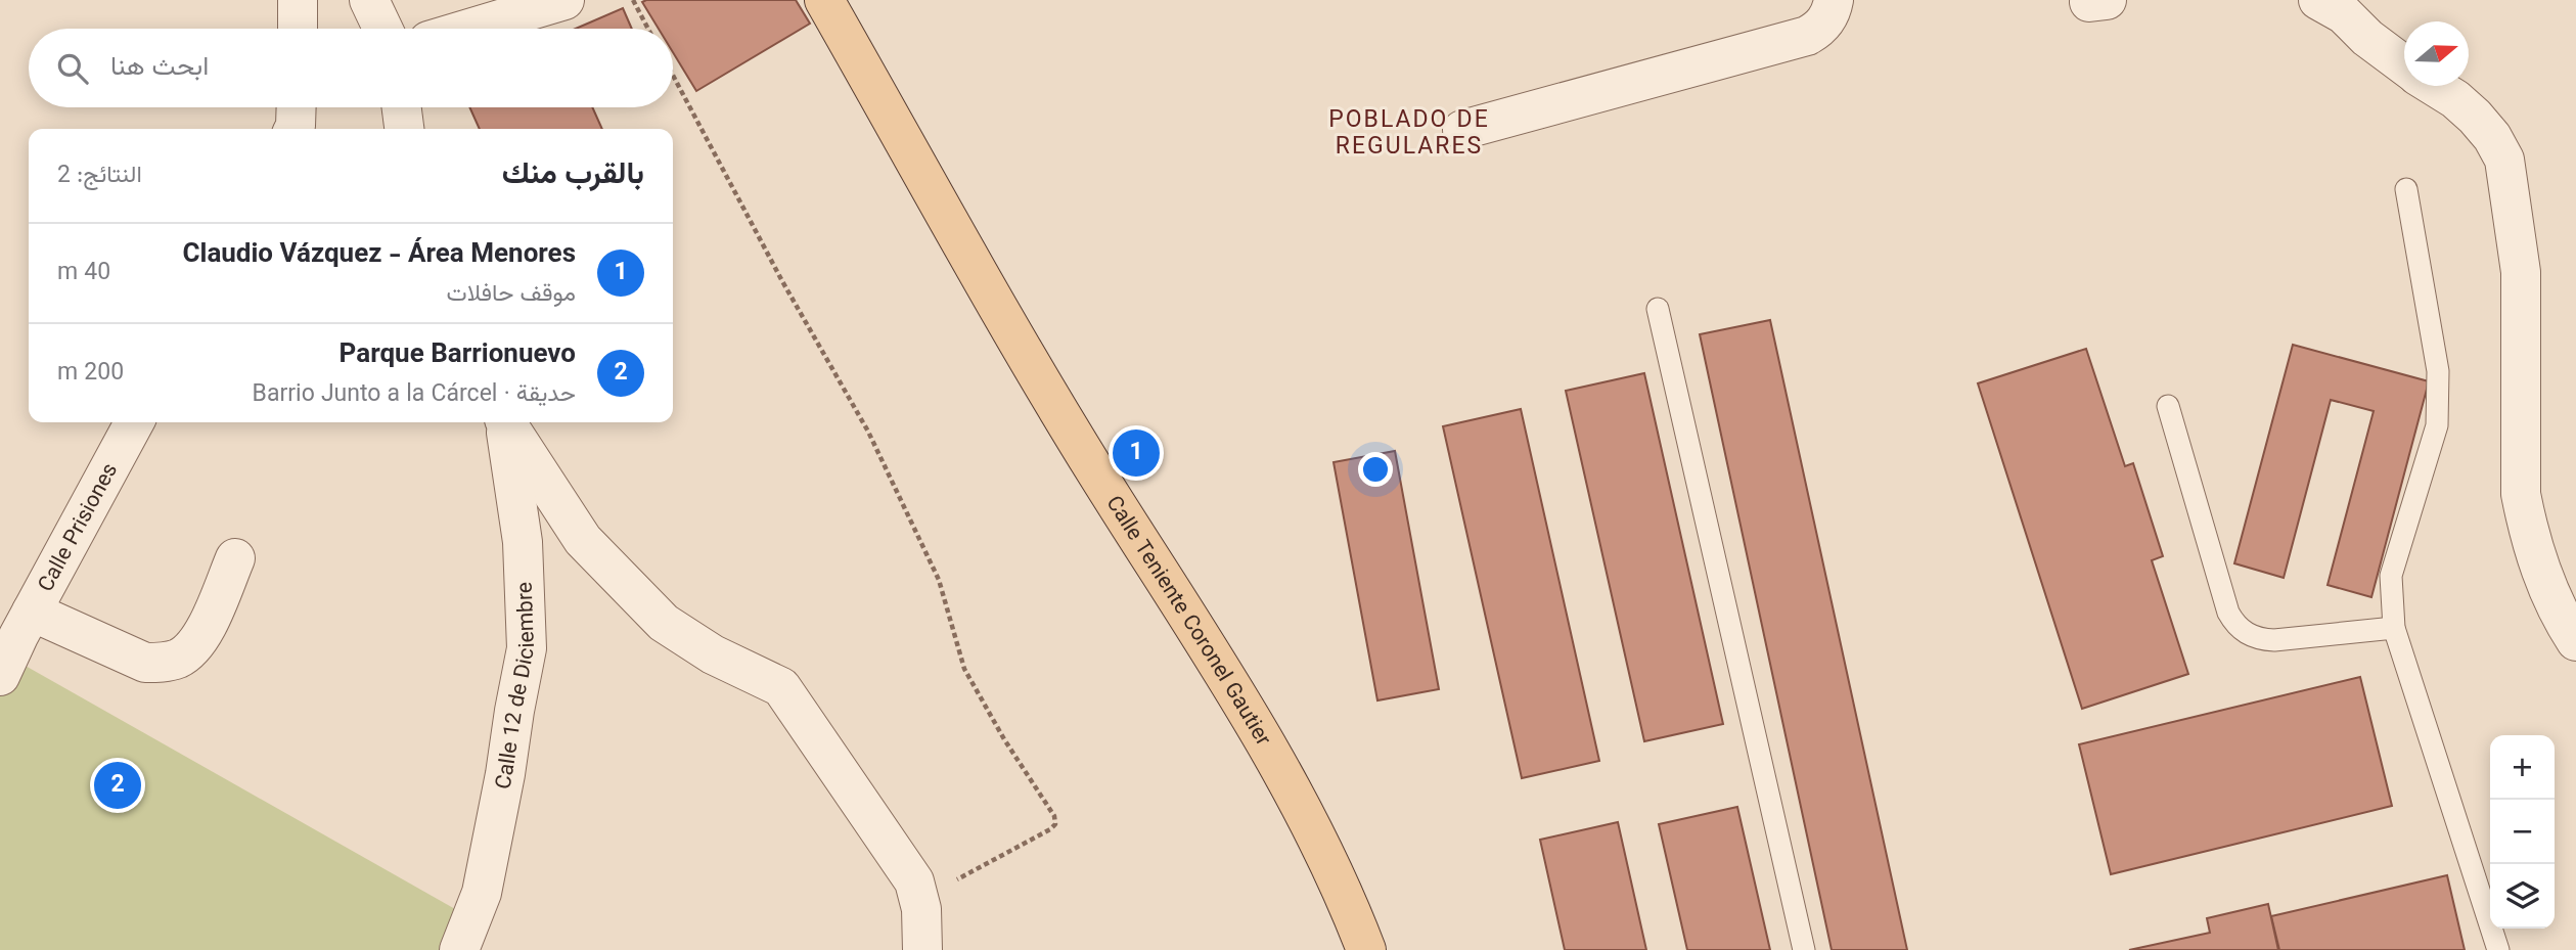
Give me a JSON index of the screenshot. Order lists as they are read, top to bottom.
{
  "streets": {
    "main road": ["Calle Teniente Coronel Gautier"],
    "street": ["Calle Prisiones", "Calle 12 de Diciembre"]
  },
  "districts": ["POBLADO DE REGULARES"],
  "north": "right",
  "page": {
    "search": "ابحث هنا",
    "heading": ["بالقرب منك", "النتائج: 2"],
    "list": [
      {
        "mark": "1",
        "name": "Claudio Vázquez - Área Menores",
        "note": "موقف حافلات",
        "value": "40 m"
      },
      {
        "mark": "2",
        "name": "Parque Barrionuevo",
        "note": "حديقة · Barrio Junto a la Cárcel",
        "value": "200 m"
      }
    ],
    "pins": ["1", "2"],
    "map_buttons": ["+", "−"]
  }
}
